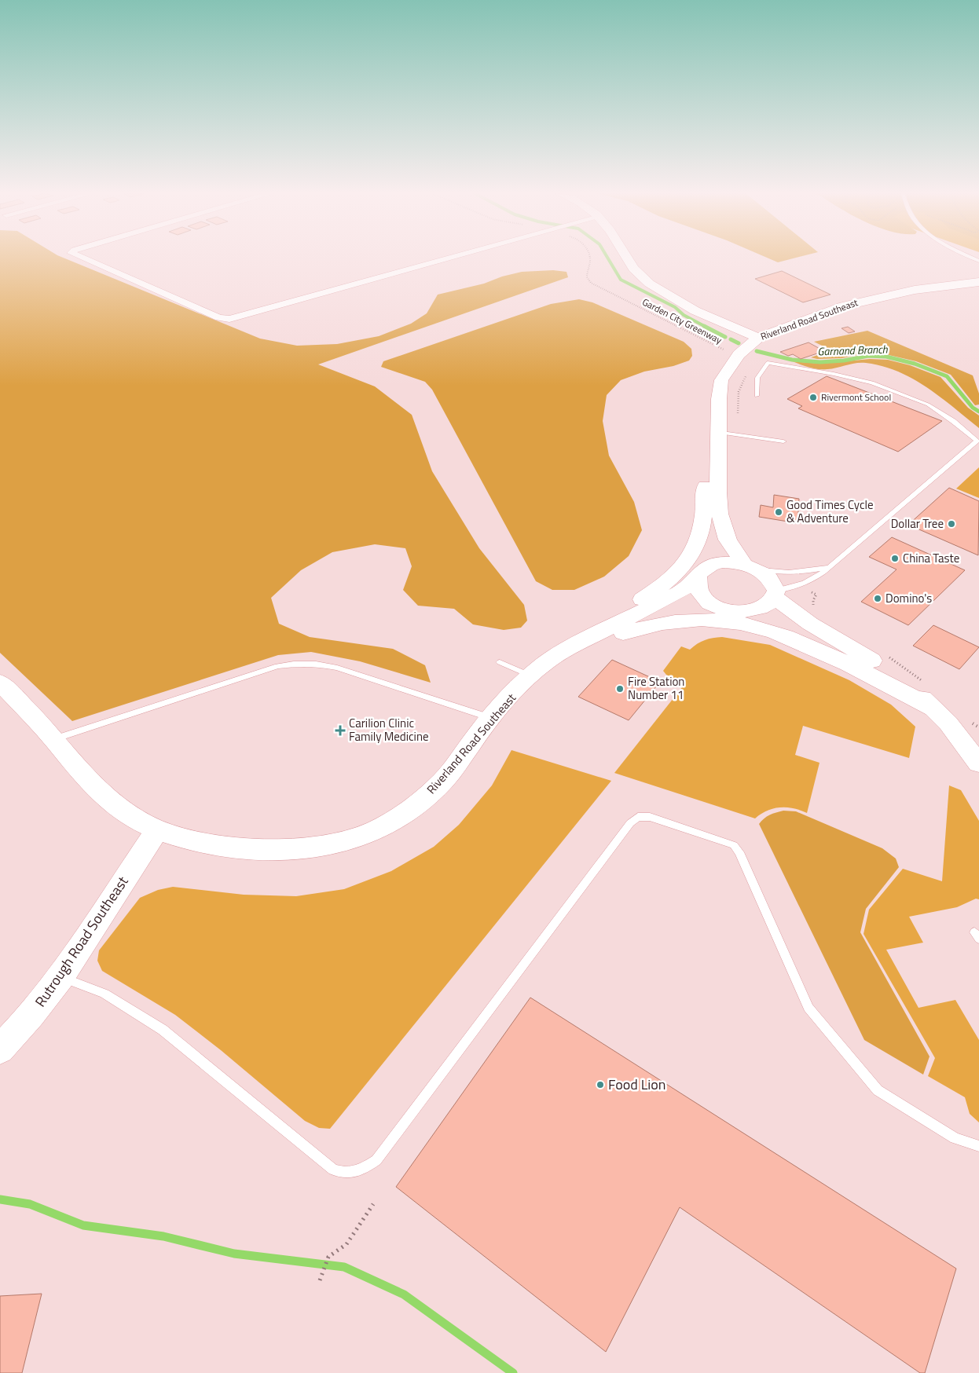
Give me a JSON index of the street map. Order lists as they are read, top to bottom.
{
  "streets": {
    "main road": ["Riverland Road Southeast", "Rutrough Road Southeast"],
    "path": ["Garden City Greenway"]
  },
  "crossings": [
    ["Riverland Road Southeast", "Rutrough Road Southeast"]
  ],
  "water": ["Garnand Branch"],
  "places": {
    "other": [
      "Rivermont School",
      "Good Times Cycle & Adventure",
      "Dollar Tree",
      "China Taste",
      "Domino's",
      "Fire Station Number 11",
      "Food Lion"
    ],
    "health": ["Carilion Clinic Family Medicine"]
  }
}
